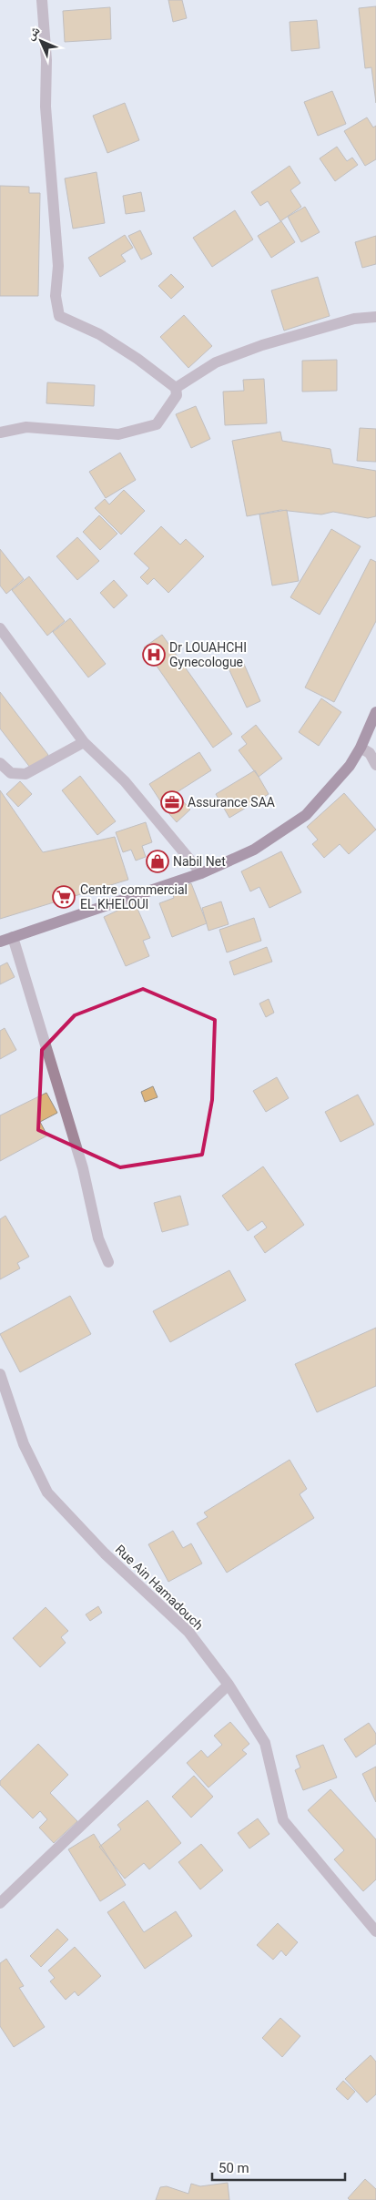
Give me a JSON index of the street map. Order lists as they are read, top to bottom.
{
  "streets": {
    "street": ["Rue Ain Hamadouch"]
  },
  "places": {
    "hospital": ["Dr LOUAHCHI Gynecologue"],
    "office": ["Assurance SAA"],
    "shop": ["Nabil Net"],
    "supermarket": ["Centre commercial EL KHELOUI"]
  },
  "scale_bar": "50 m",
  "north": "top left"
}
